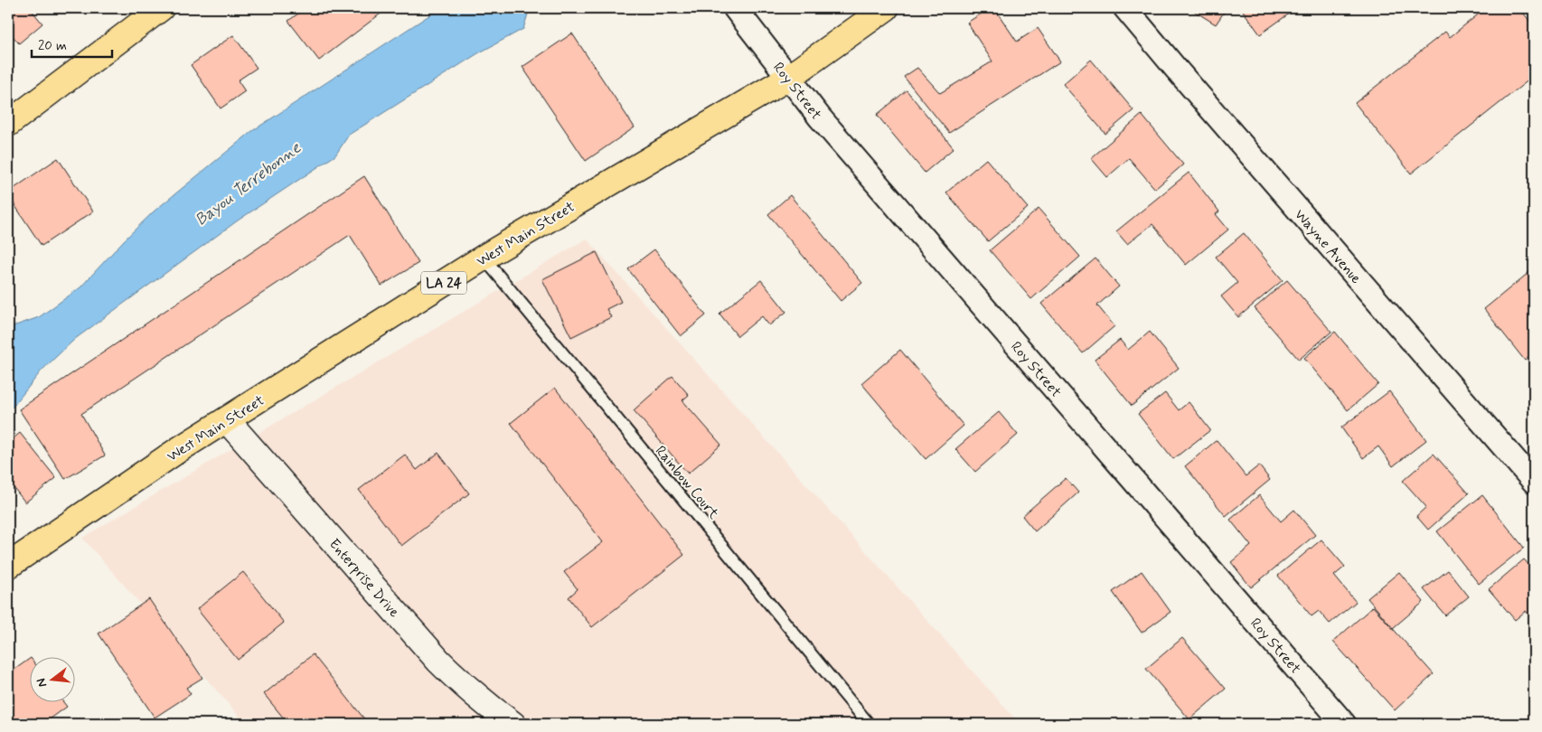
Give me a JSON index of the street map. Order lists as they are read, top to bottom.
{
  "streets": {
    "main road": ["West Main Street", "LA 24"],
    "street": ["Roy Street", "Wayne Avenue", "Enterprise Drive"],
    "lane": ["Rainbow Court"]
  },
  "crossings": [
    ["Roy Street", "West Main Street"],
    ["West Main Street", "Rainbow Court"],
    ["West Main Street", "Enterprise Drive"]
  ],
  "water": ["Bayou Terrebonne"],
  "scale_bar": "20 m",
  "north": "left"
}
